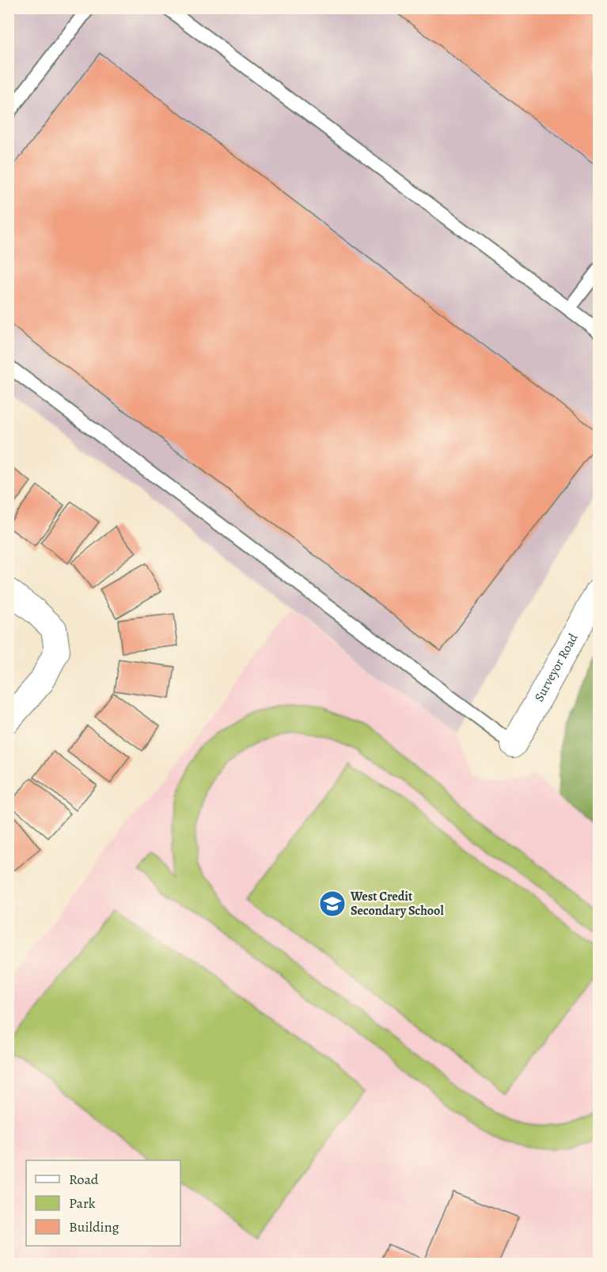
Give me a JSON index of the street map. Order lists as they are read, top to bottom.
{
  "streets": {
    "street": ["Surveyor Road"]
  },
  "places": {
    "school or university": ["West Credit Secondary School"]
  },
  "legend": ["Road", "Park", "Building"]
}
